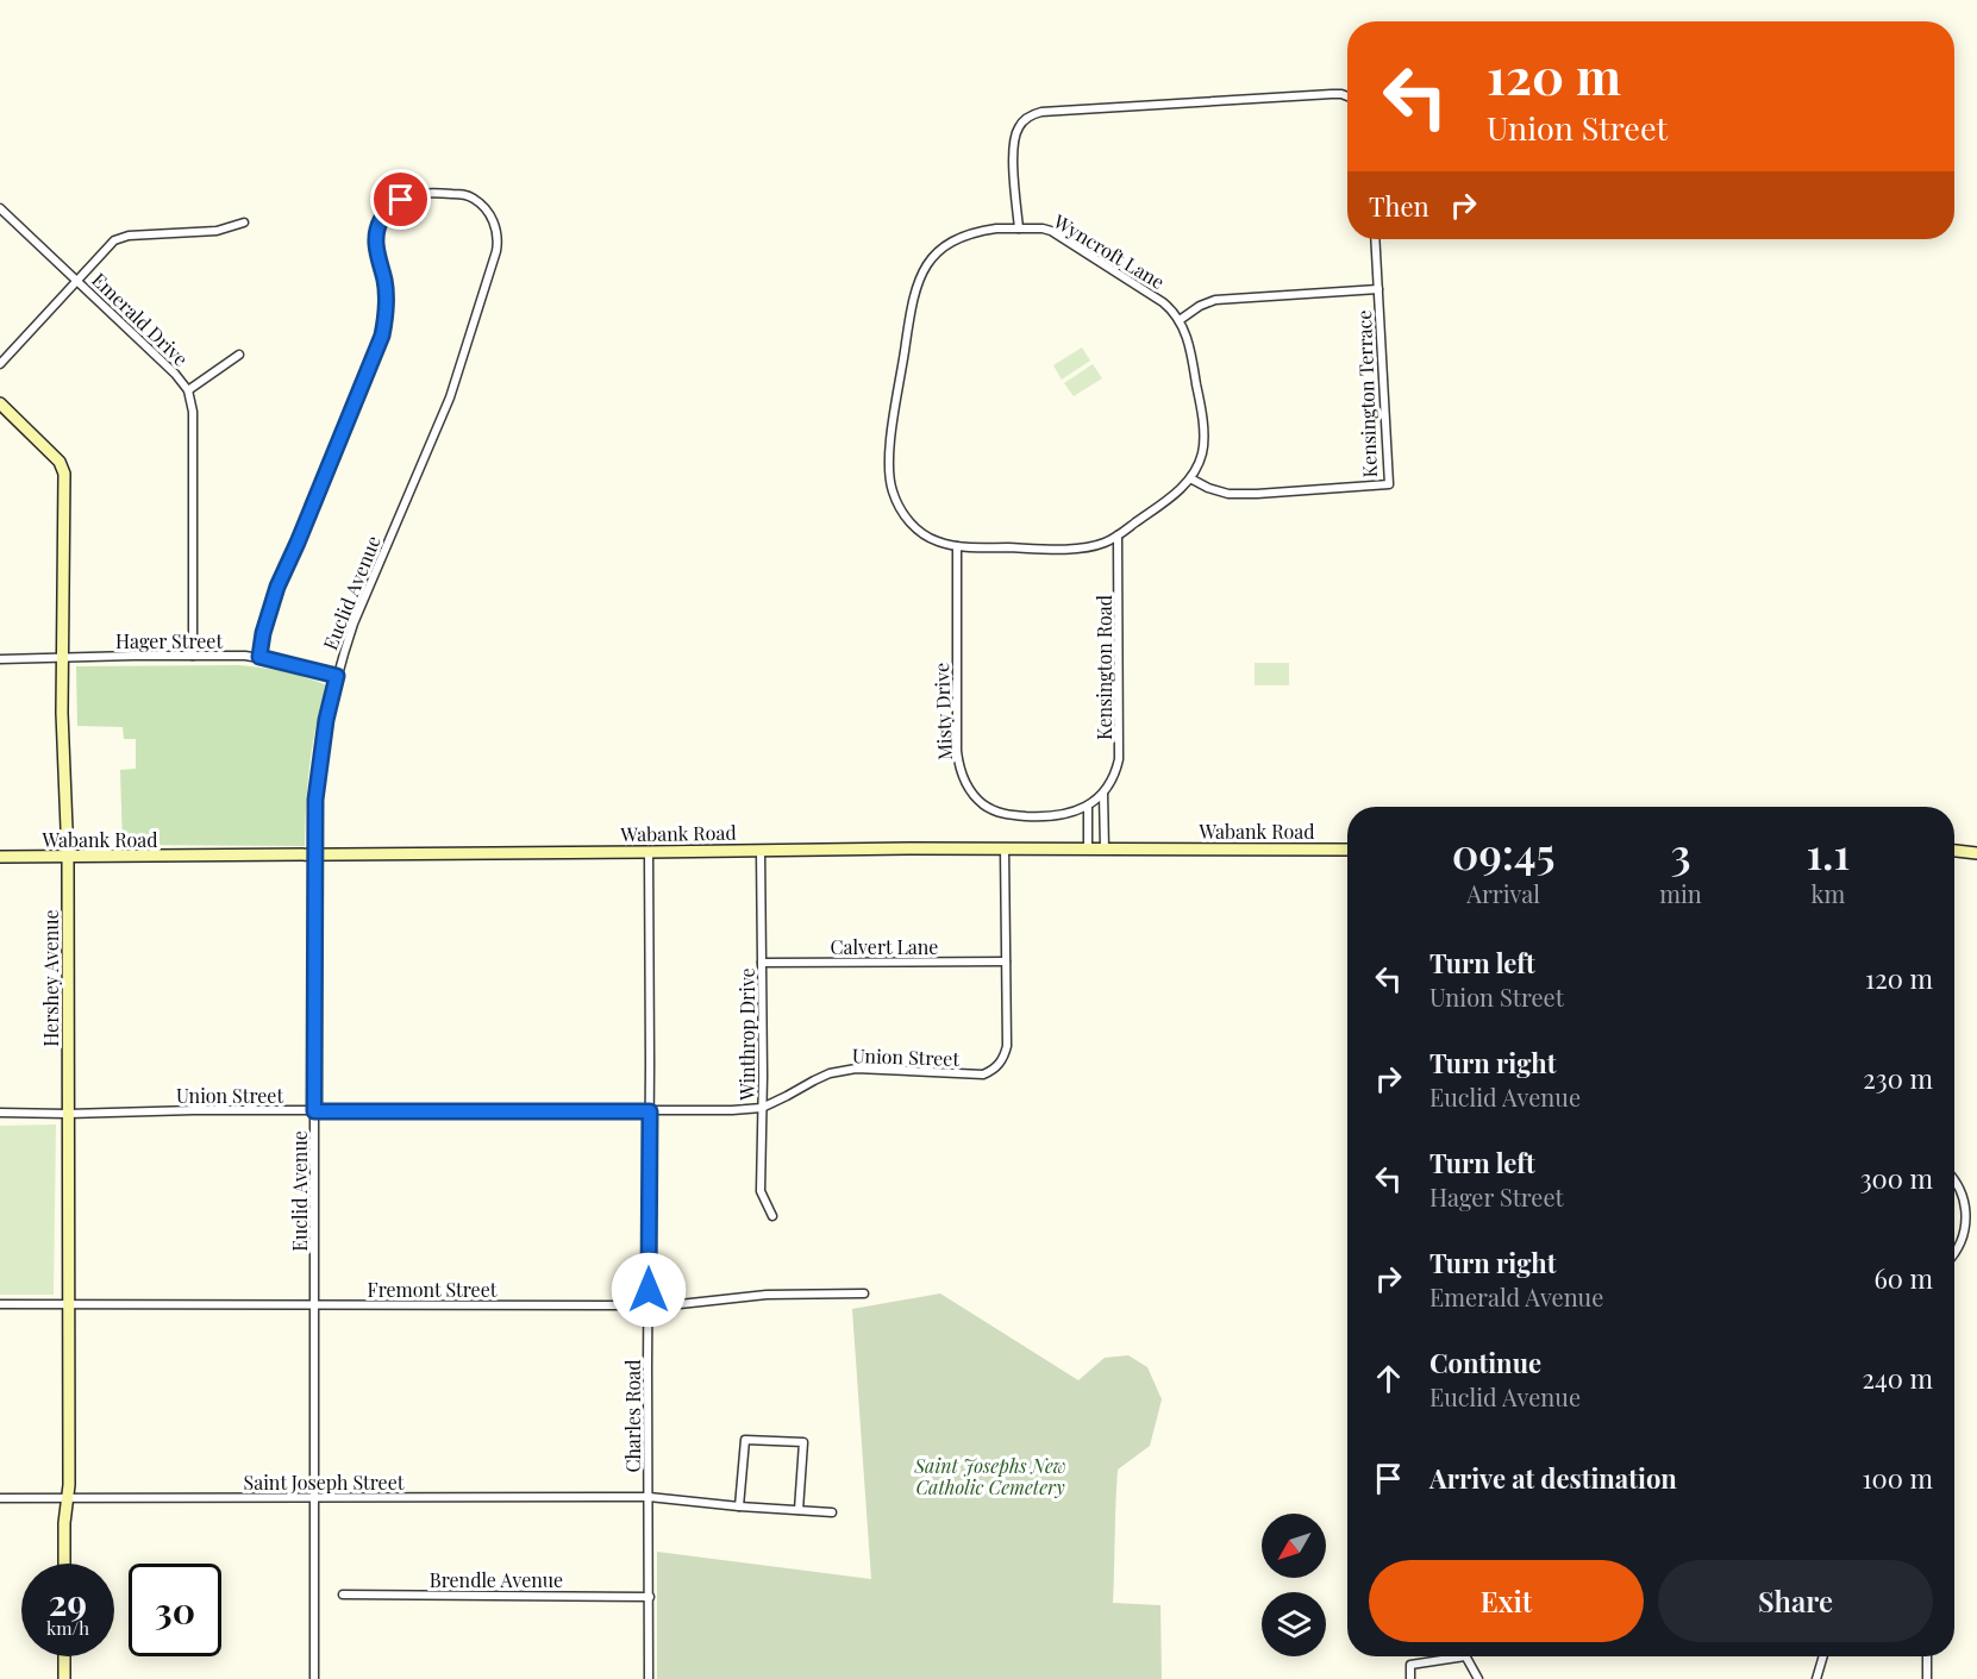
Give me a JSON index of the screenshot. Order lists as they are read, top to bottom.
{
  "streets": {
    "street": [
      "Wyncroft Lane",
      "Emerald Drive",
      "Kensington Terrace",
      "Euclid Avenue",
      "Hager Street",
      "Kensington Road",
      "Misty Drive",
      "Wabank Road",
      "Calvert Lane",
      "Hershey Avenue",
      "Winthrop Drive",
      "Union Street",
      "Fremont Street",
      "Charles Road",
      "Saint Joseph Street",
      "Brendle Avenue"
    ]
  },
  "crossings": [
    ["Wyncroft Lane", "Kensington Terrace"],
    ["Wyncroft Lane", "Kensington Road"],
    ["Wyncroft Lane", "Misty Drive"],
    ["Emerald Drive", "Hager Street"],
    ["Euclid Avenue", "Hager Street"],
    ["Euclid Avenue", "Wabank Road"],
    ["Euclid Avenue", "Union Street"],
    ["Euclid Avenue", "Fremont Street"],
    ["Euclid Avenue", "Saint Joseph Street"],
    ["Hager Street", "Hershey Avenue"],
    ["Kensington Road", "Misty Drive"],
    ["Kensington Road", "Wabank Road"],
    ["Wabank Road", "Hershey Avenue"],
    ["Wabank Road", "Winthrop Drive"],
    ["Wabank Road", "Union Street"],
    ["Wabank Road", "Charles Road"],
    ["Calvert Lane", "Winthrop Drive"],
    ["Calvert Lane", "Union Street"],
    ["Hershey Avenue", "Union Street"],
    ["Hershey Avenue", "Fremont Street"],
    ["Hershey Avenue", "Saint Joseph Street"],
    ["Winthrop Drive", "Union Street"],
    ["Union Street", "Charles Road"],
    ["Fremont Street", "Charles Road"],
    ["Charles Road", "Saint Joseph Street"],
    ["Charles Road", "Brendle Avenue"]
  ],
  "parks": ["Saint Josephs New Catholic Cemetery"],
  "north": "bottom left",
  "page": {
    "turn": ["120 m", "Union Street"],
    "then": "Then",
    "eta": [
      "09:45",
      "Arrival",
      "3",
      "min",
      "1.1",
      "km"
    ],
    "list": [
      {
        "name": "Turn left",
        "note": "Union Street",
        "value": "120 m"
      },
      {
        "name": "Turn right",
        "note": "Euclid Avenue",
        "value": "230 m"
      },
      {
        "name": "Turn left",
        "note": "Hager Street",
        "value": "300 m"
      },
      {
        "name": "Turn right",
        "note": "Emerald Avenue",
        "value": "60 m"
      },
      {
        "name": "Continue",
        "note": "Euclid Avenue",
        "value": "240 m"
      },
      {
        "name": "Arrive at destination",
        "value": "100 m"
      }
    ],
    "buttons": ["Exit", "Share"],
    "speed": "29 km/h",
    "limit": "30"
  }
}
